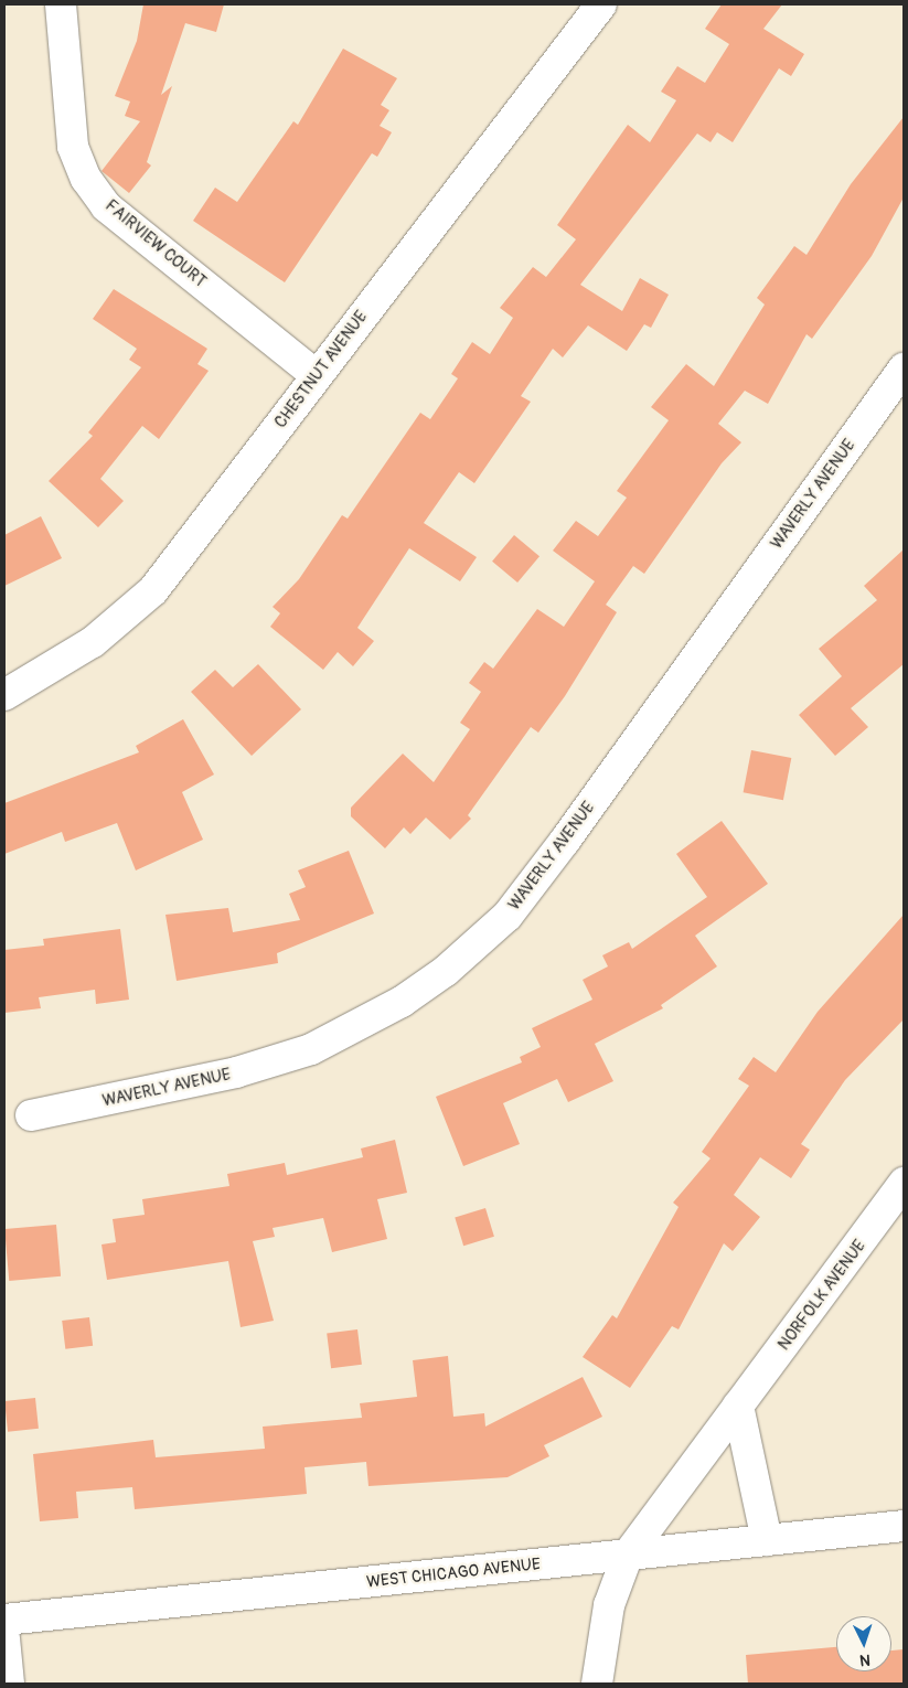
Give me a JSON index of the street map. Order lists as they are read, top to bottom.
{
  "streets": {
    "street": [
      "FAIRVIEW COURT",
      "CHESTNUT AVENUE",
      "WAVERLY AVENUE",
      "NORFOLK AVENUE",
      "WEST CHICAGO AVENUE"
    ]
  },
  "crossings": [
    ["FAIRVIEW COURT", "CHESTNUT AVENUE"],
    ["NORFOLK AVENUE", "WEST CHICAGO AVENUE"]
  ],
  "north": "bottom"
}
